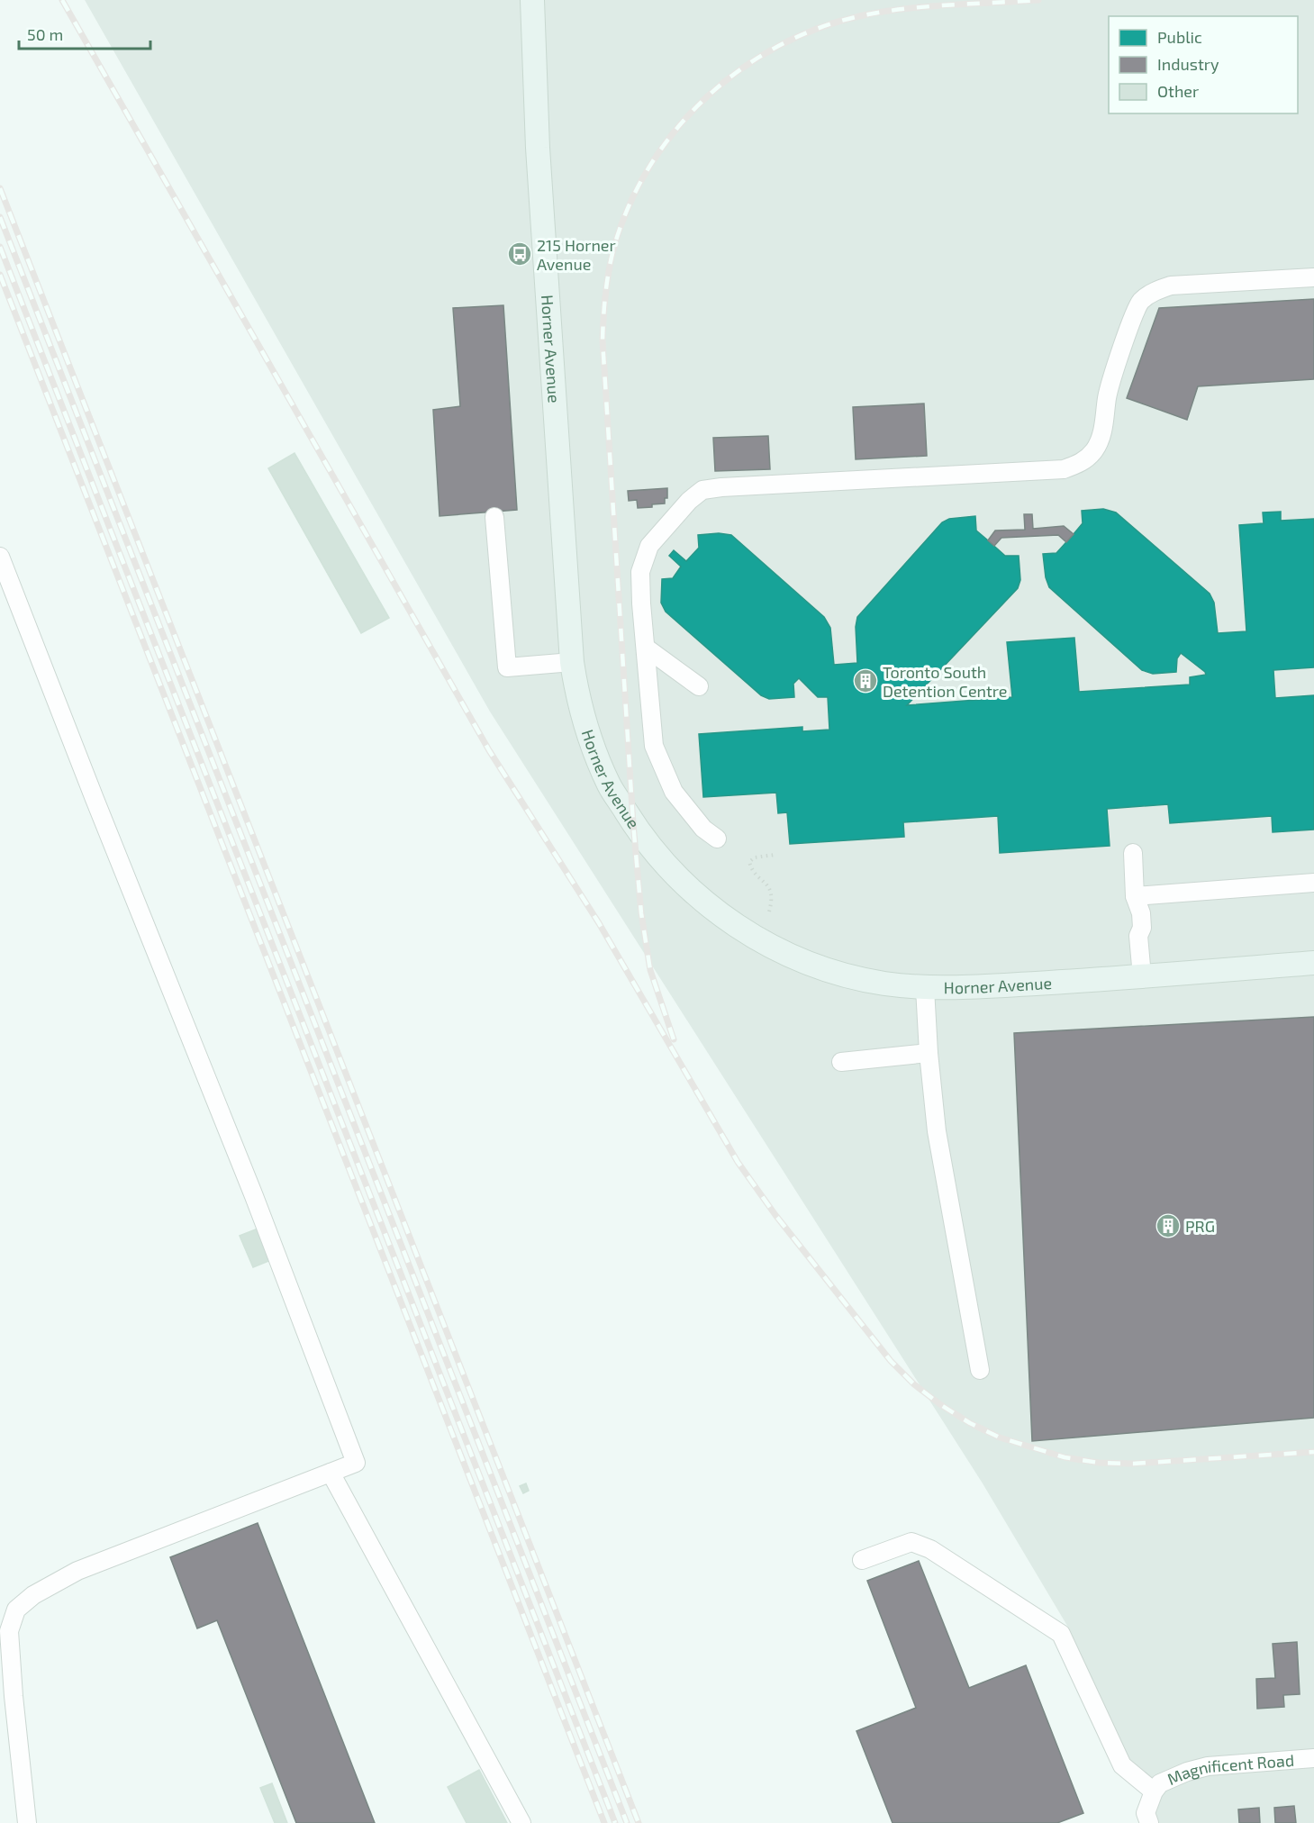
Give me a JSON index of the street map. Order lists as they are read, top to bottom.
{
  "streets": {
    "main road": ["Horner Avenue"],
    "street": ["Magnificent Road"]
  },
  "places": {
    "bus stop": ["215 Horner Avenue"],
    "building": ["Toronto South Detention Centre", "PRG"]
  },
  "legend": ["Public", "Industry", "Other"],
  "scale_bar": "50 m"
}
